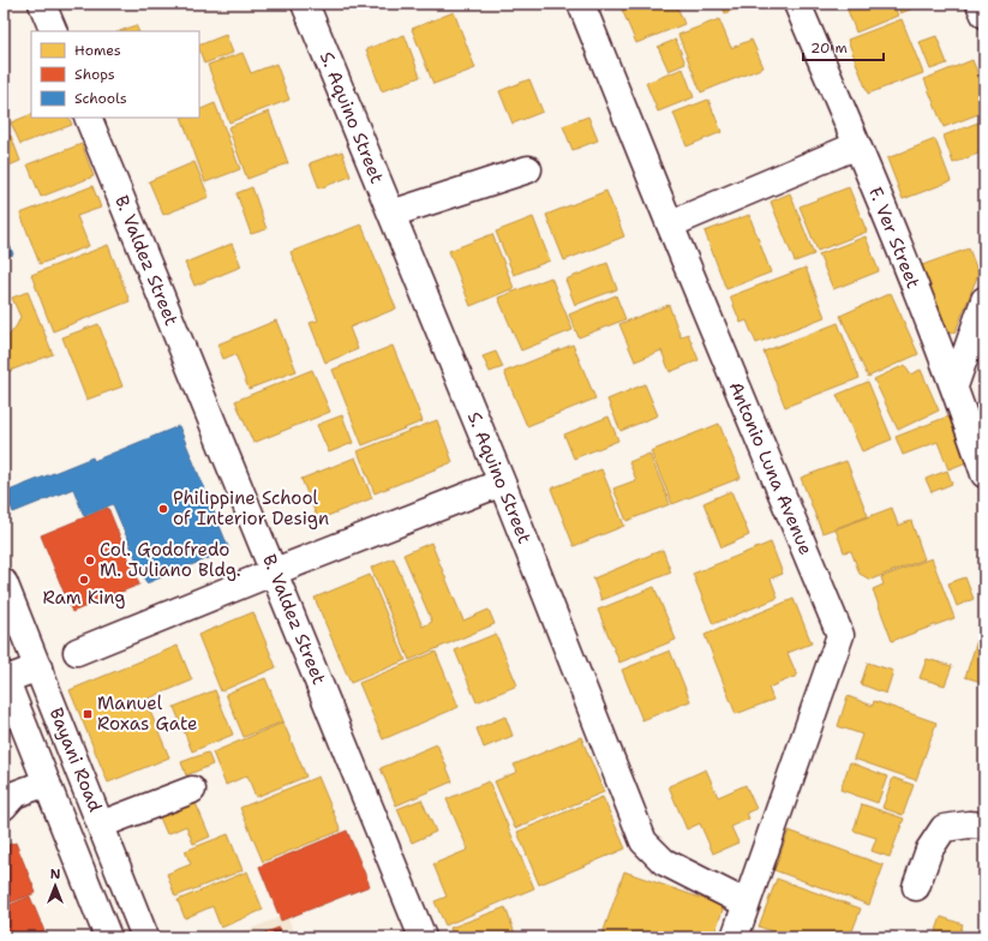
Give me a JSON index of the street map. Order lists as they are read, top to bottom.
{
  "streets": {
    "street": [
      "S. Aquino Street",
      "F. Ver Street",
      "B. Valdez Street",
      "Antonio Luna Avenue",
      "Bayani Road"
    ]
  },
  "crossings": [
    ["S. Aquino Street", "Antonio Luna Avenue"]
  ],
  "places": {
    "other": ["Philippine School of Interior Design", "Col. Godofredo M. Juliano Bldg.", "Ram King"],
    "transit": ["Manuel Roxas Gate"]
  },
  "legend": ["Homes", "Shops", "Schools"],
  "scale_bar": "20 m",
  "north": "top"
}
